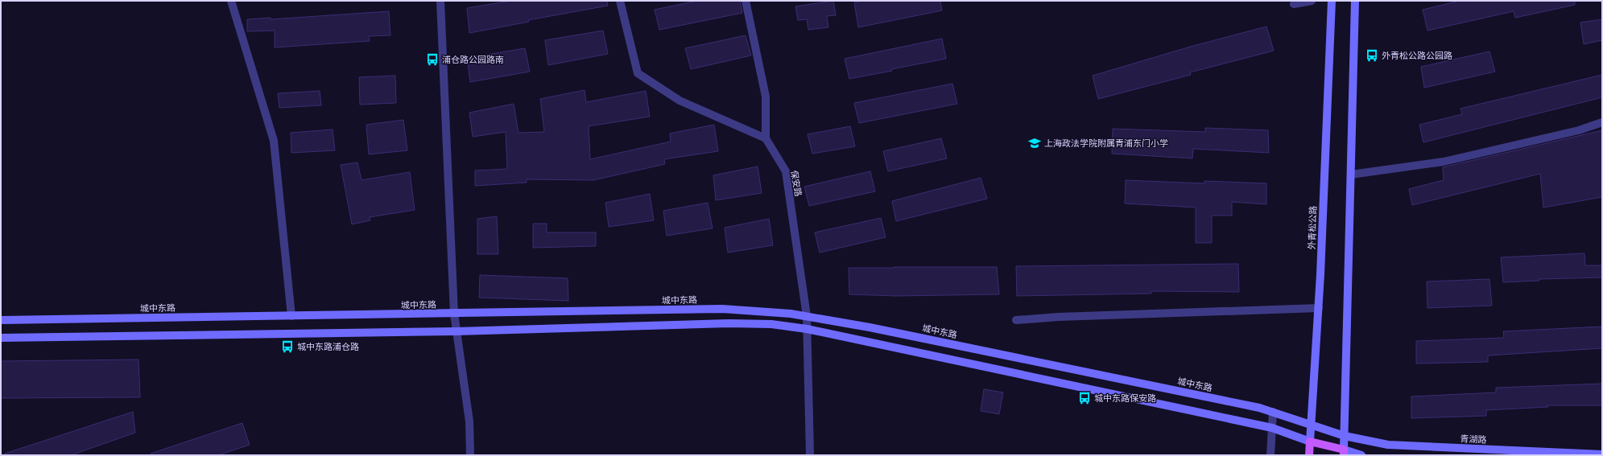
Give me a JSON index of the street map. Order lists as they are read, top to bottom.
{
  "streets": {
    "main road": ["外青松公路", "城中东路", "青湖路"],
    "street": ["保安路"]
  },
  "crossings": [
    ["保安路", "城中东路"],
    ["外青松公路", "城中东路"],
    ["城中东路", "青湖路"]
  ],
  "places": {
    "bus stop": [
      "外青松公路公园路",
      "浦仓路公园路南",
      "城中东路浦仓路",
      "城中东路保安路"
    ],
    "school or university": ["上海政法学院附属青浦东门小学"]
  }
}
